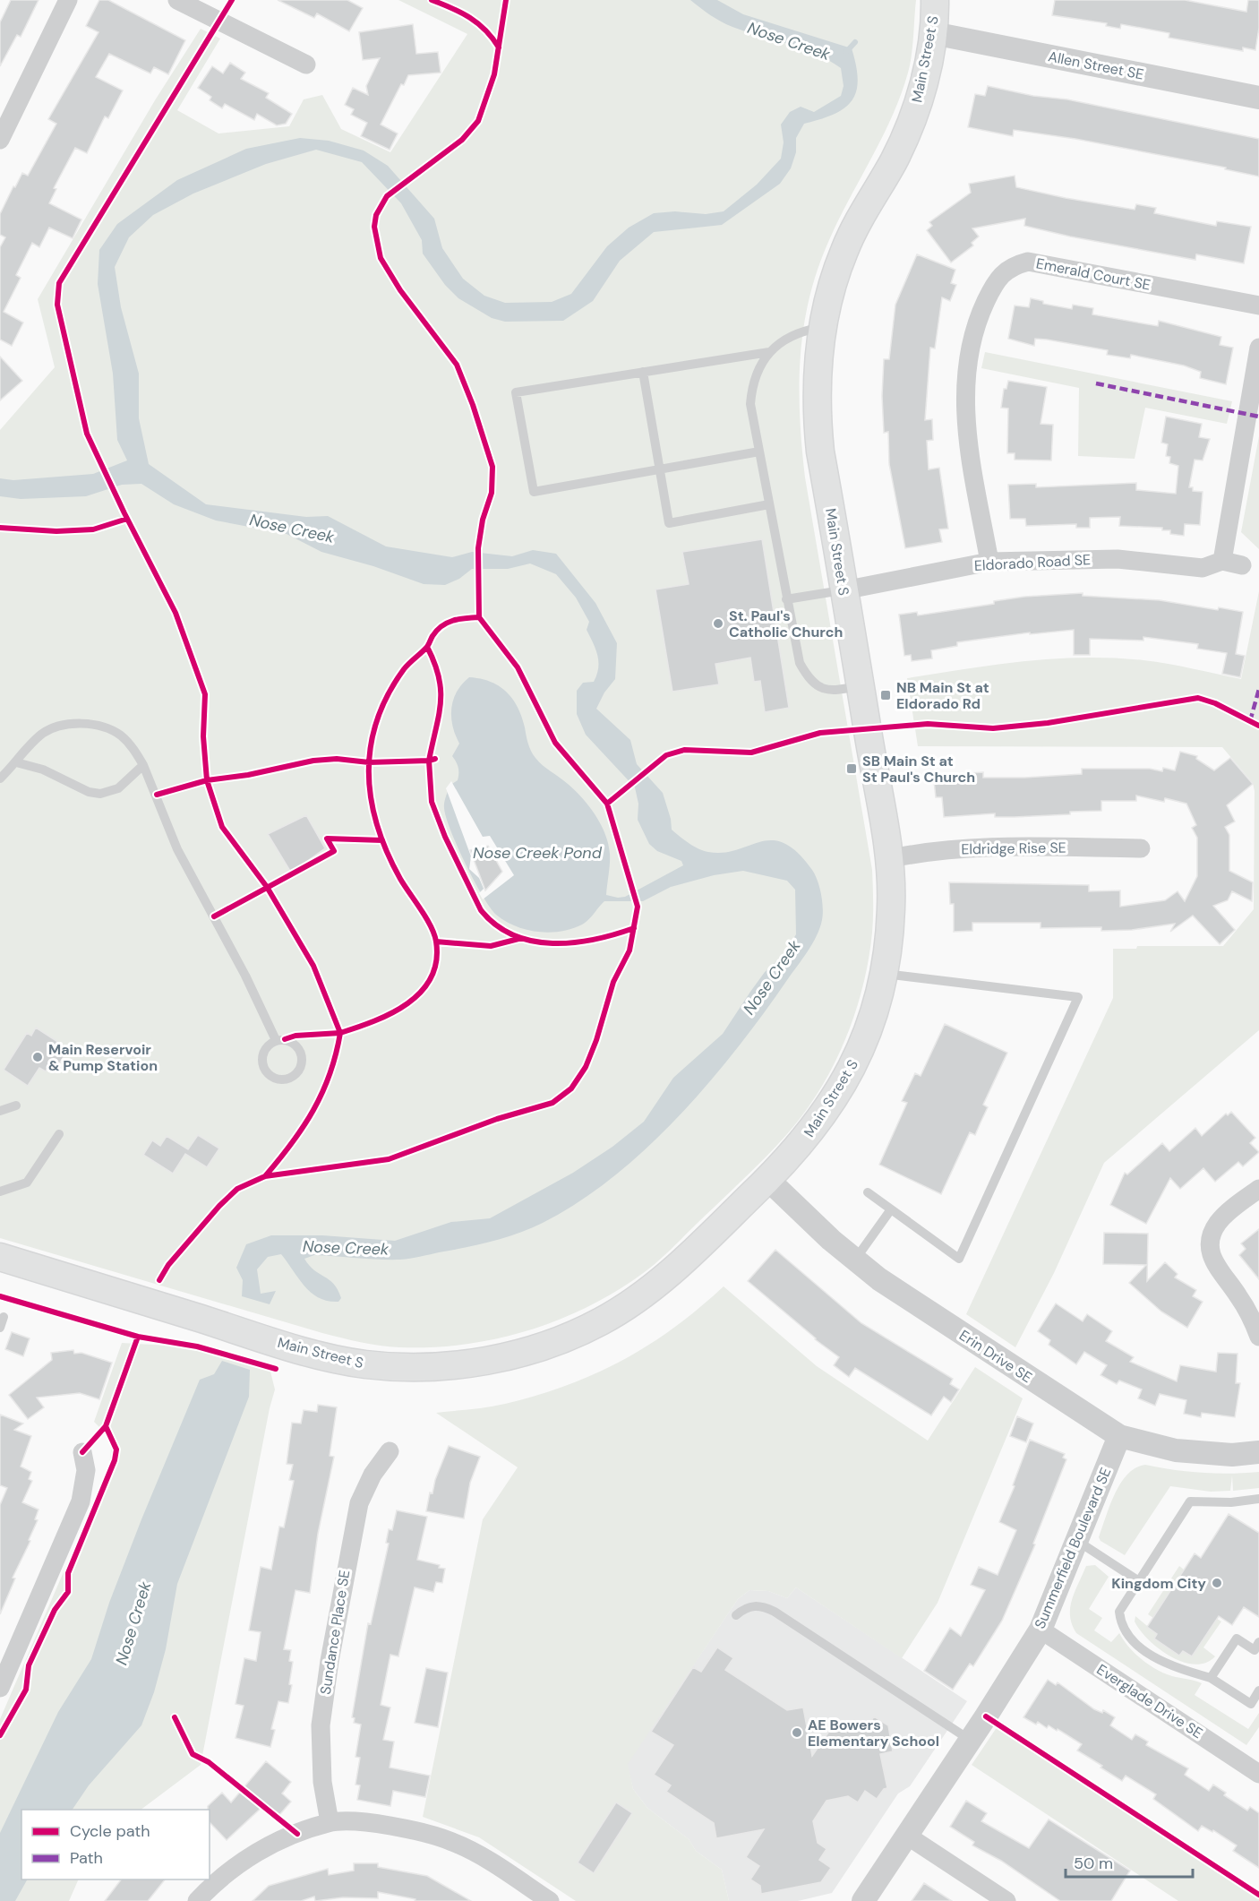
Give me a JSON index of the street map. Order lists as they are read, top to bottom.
{
  "streets": {
    "main road": ["Main Street S"],
    "street": [
      "Allen Street SE",
      "Emerald Court SE",
      "Eldorado Road SE",
      "Eldridge Rise SE",
      "Erin Drive SE",
      "Summerfield Boulevard SE",
      "Sundance Place SE",
      "Everglade Drive SE"
    ]
  },
  "crossings": [
    ["Main Street S", "Allen Street SE"],
    ["Main Street S", "Eldorado Road SE"],
    ["Main Street S", "Eldridge Rise SE"],
    ["Main Street S", "Erin Drive SE"],
    ["Emerald Court SE", "Eldorado Road SE"],
    ["Erin Drive SE", "Summerfield Boulevard SE"],
    ["Summerfield Boulevard SE", "Everglade Drive SE"]
  ],
  "water": ["Nose Creek", "Nose Creek Pond"],
  "places": {
    "other": [
      "St. Paul's Catholic Church",
      "Main Reservoir & Pump Station",
      "Kingdom City",
      "AE Bowers Elementary School"
    ],
    "transit": ["NB Main St at Eldorado Rd", "SB Main St at St Paul's Church"]
  },
  "legend": ["Cycle path", "Path"],
  "scale_bar": "50 m"
}
